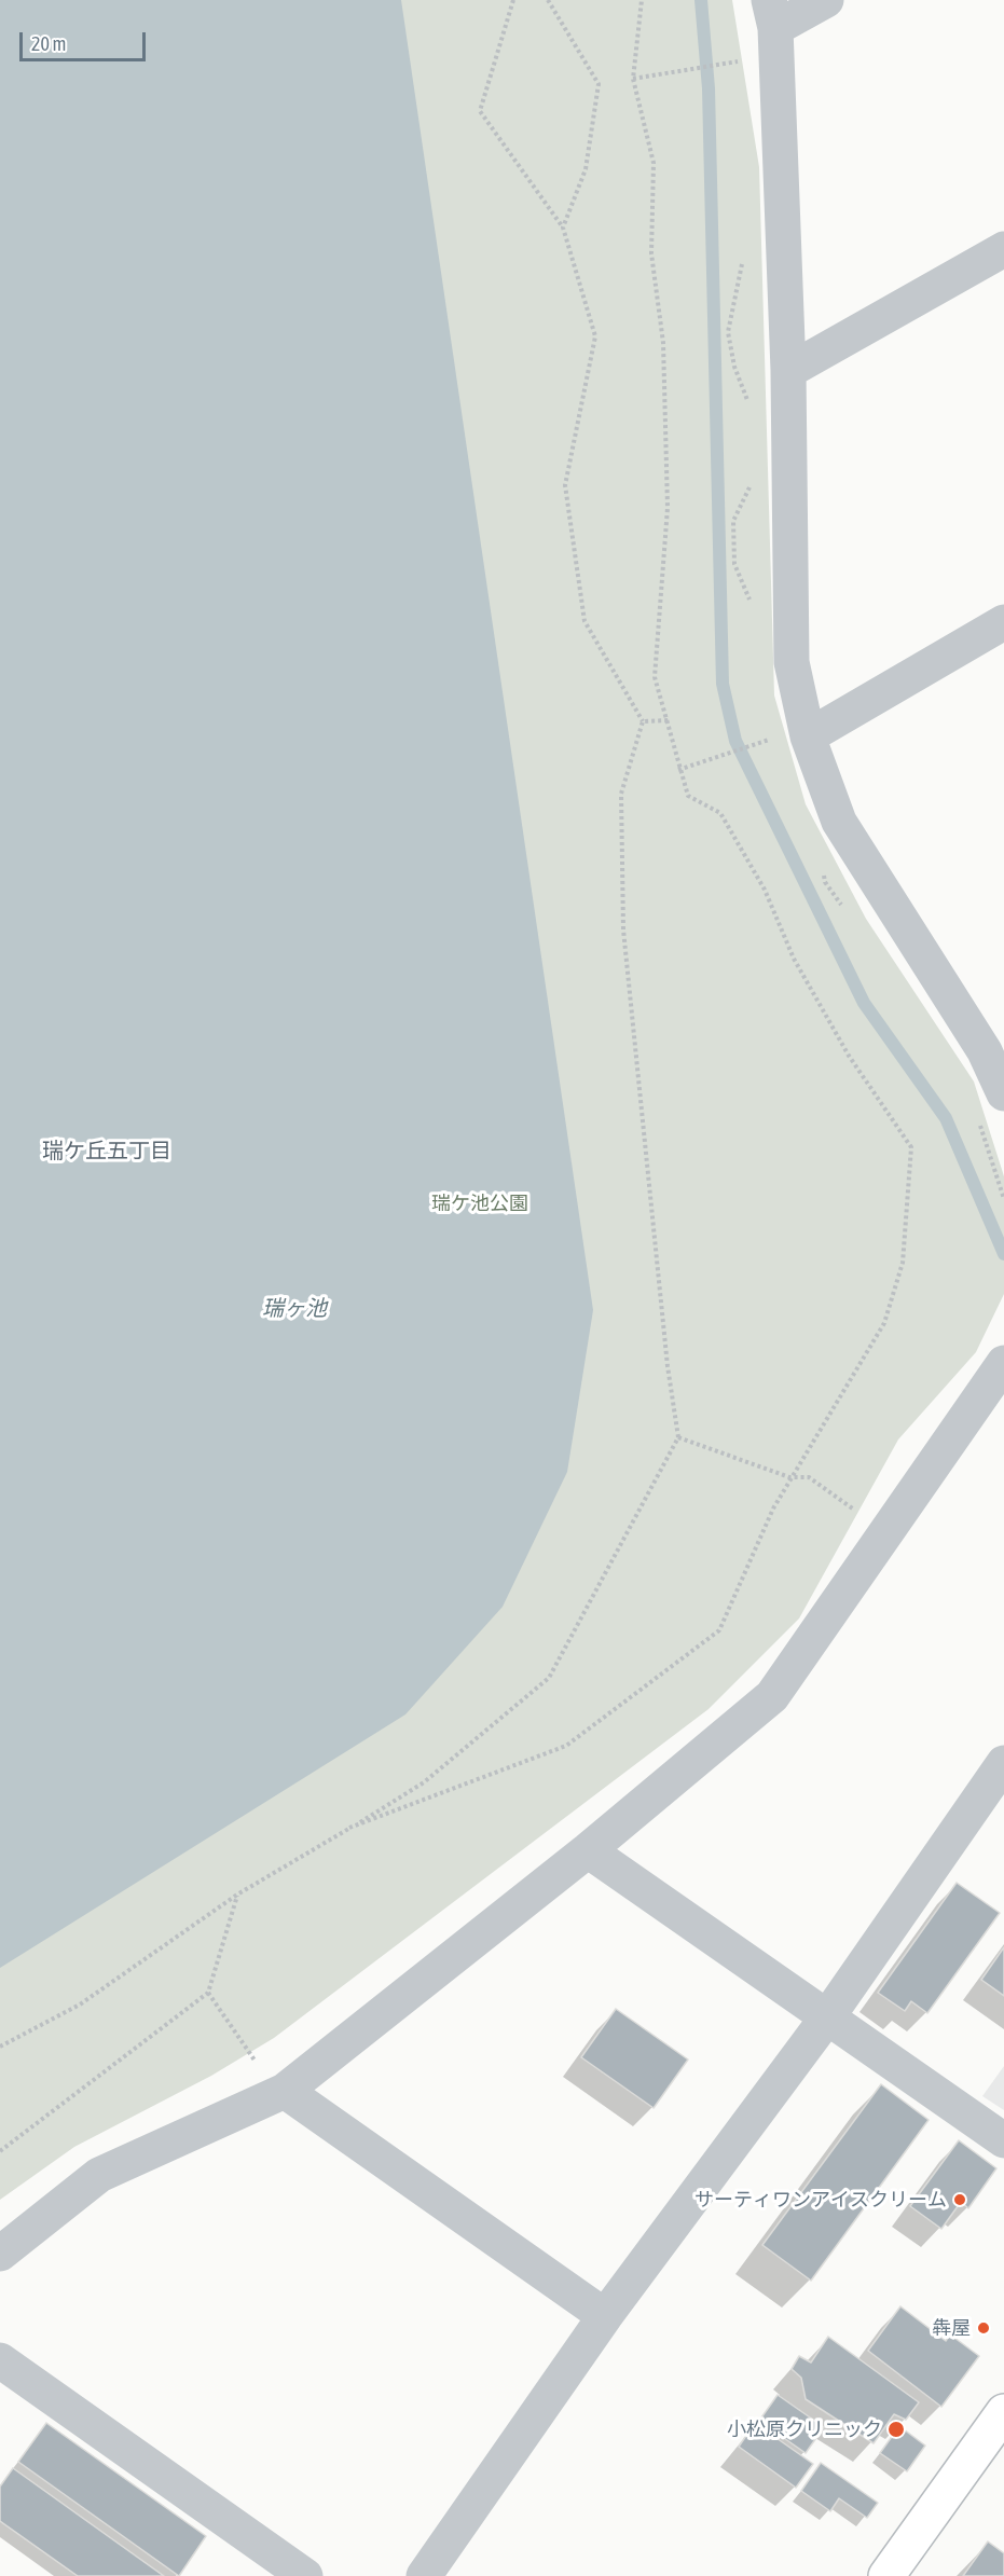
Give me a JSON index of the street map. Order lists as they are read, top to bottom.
{
  "districts": ["瑞ケ丘五丁目"],
  "water": ["瑞ヶ池"],
  "parks": ["瑞ケ池公園"],
  "places": ["サーティワンアイスクリーム", "犇屋", "小松原クリニック"],
  "scale_bar": "20 m"
}
